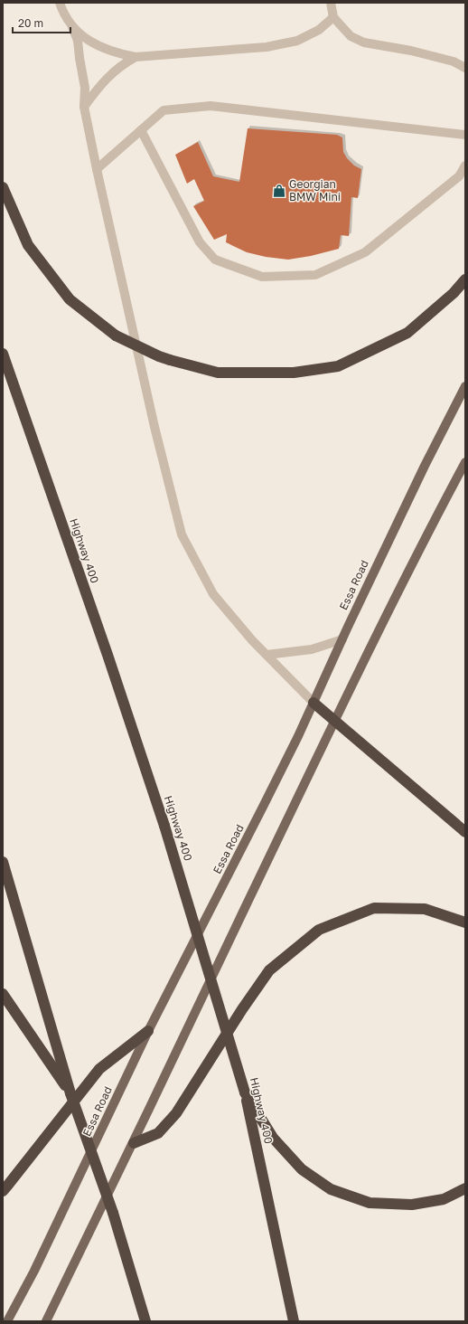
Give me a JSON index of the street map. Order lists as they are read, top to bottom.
{
  "streets": {
    "highway": ["Highway 400"],
    "main road": ["Essa Road"]
  },
  "places": {
    "shop": ["Georgian BMW Mini"]
  },
  "scale_bar": "20 m"
}
